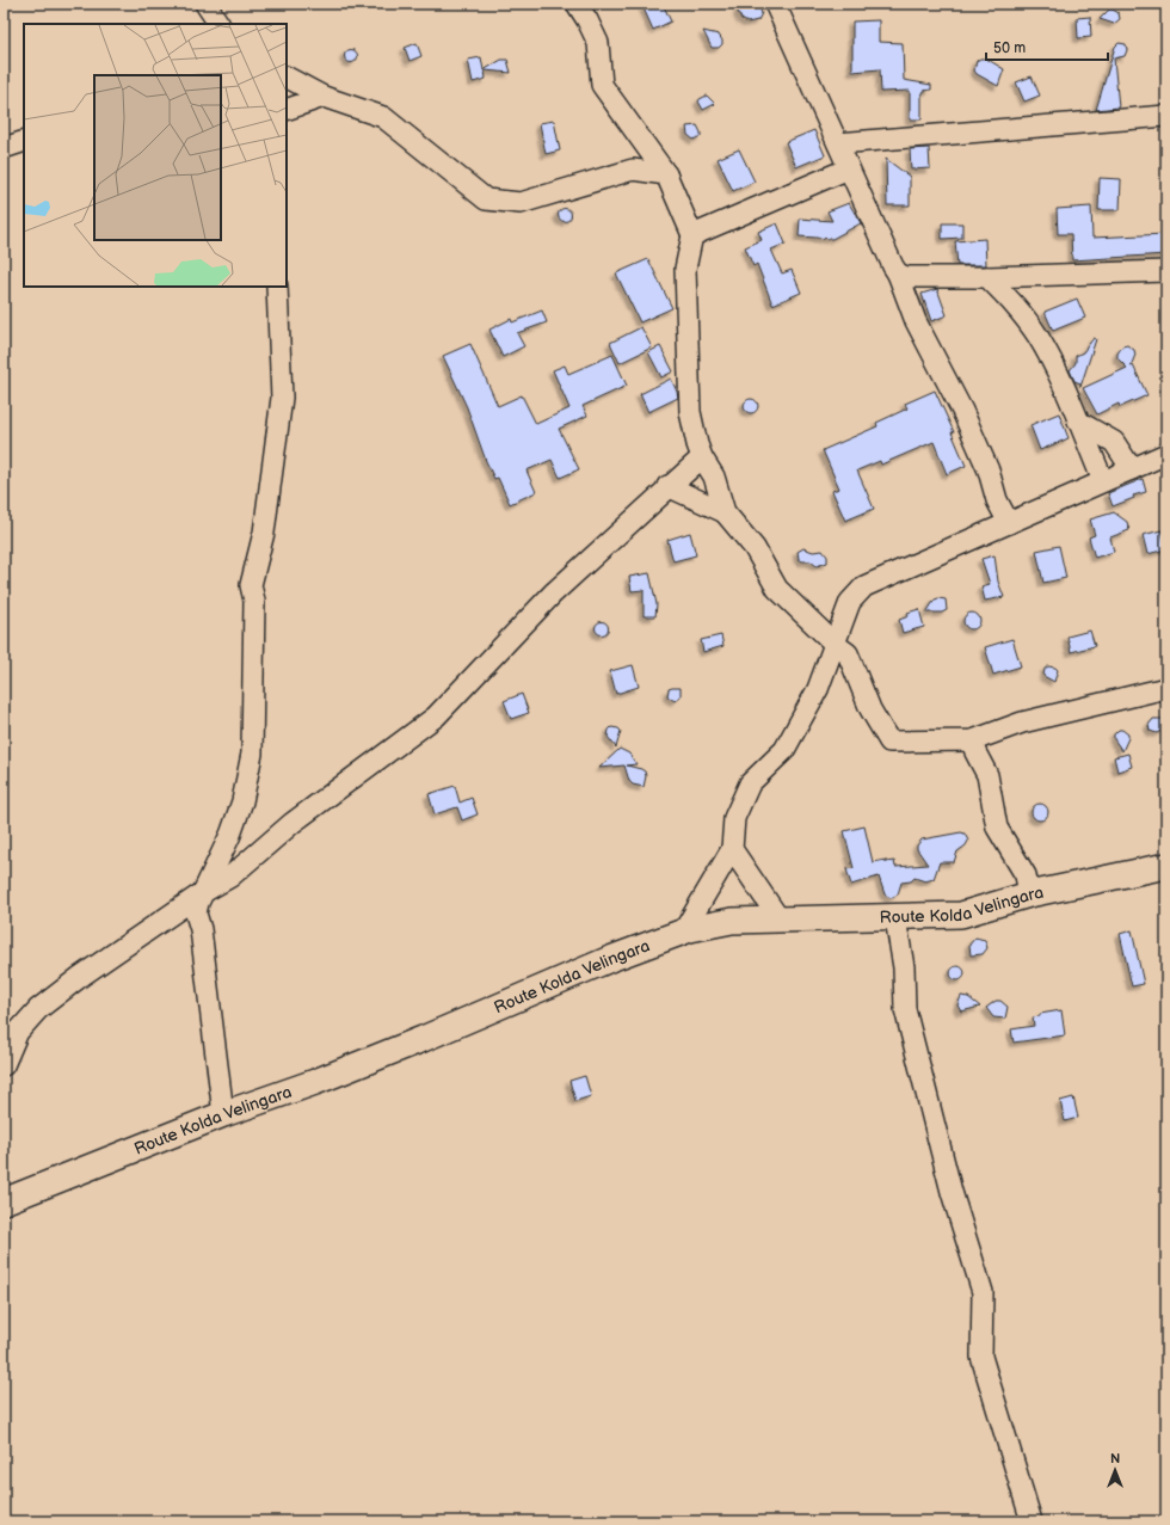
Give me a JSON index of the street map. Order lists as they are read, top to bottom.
{
  "streets": {
    "main road": ["Route Kolda Velingara"]
  },
  "scale_bar": "50 m",
  "north": "top"
}
